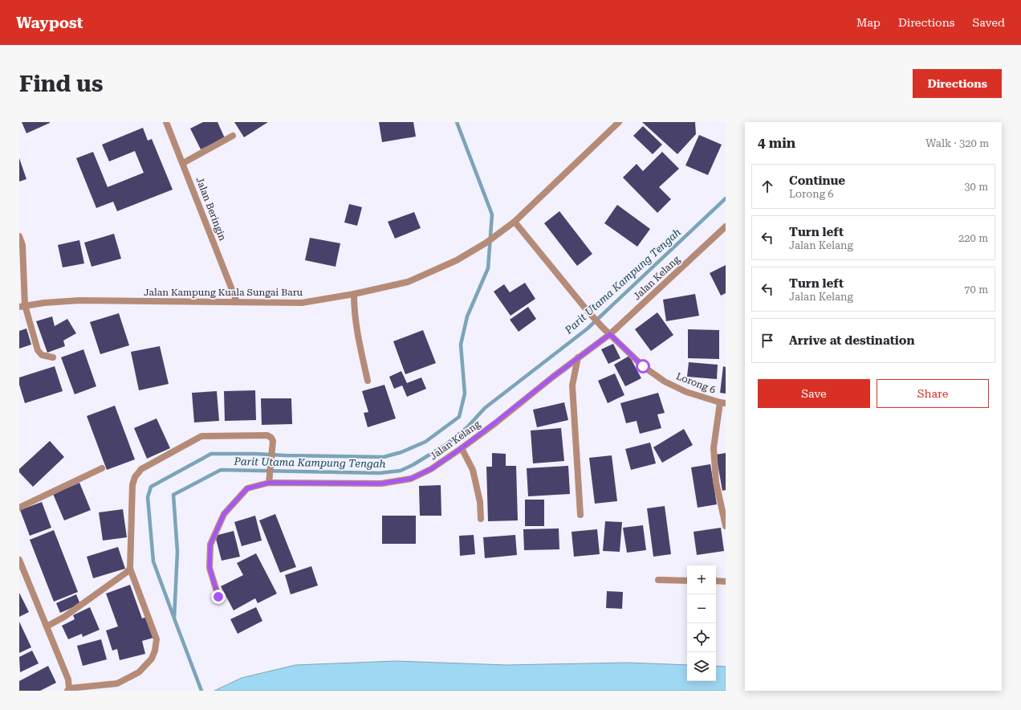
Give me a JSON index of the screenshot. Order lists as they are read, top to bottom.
{
  "streets": {
    "street": [
      "Jalan Beringin",
      "Jalan Kelang",
      "Jalan Kampung Kuala Sungai Baru",
      "Lorong 6"
    ]
  },
  "crossings": [
    ["Jalan Beringin", "Jalan Kampung Kuala Sungai Baru"],
    ["Jalan Kelang", "Lorong 6"],
    ["Jalan Kampung Kuala Sungai Baru", "Lorong 6"]
  ],
  "water": ["Parit Utama Kampung Tengah"],
  "page": {
    "header": "Waypost",
    "nav": ["Map", "Directions", "Saved"],
    "buttons": [
      "Directions",
      ["Save", "Share"]
    ],
    "title": "Find us",
    "heading": ["4 min", "Walk · 320 m"],
    "list": [
      ["Continue", "Lorong 6", "30 m"],
      ["Turn left", "Jalan Kelang", "220 m"],
      ["Turn left", "Jalan Kelang", "70 m"],
      "Arrive at destination"
    ],
    "map_buttons": ["+", "−"]
  }
}
